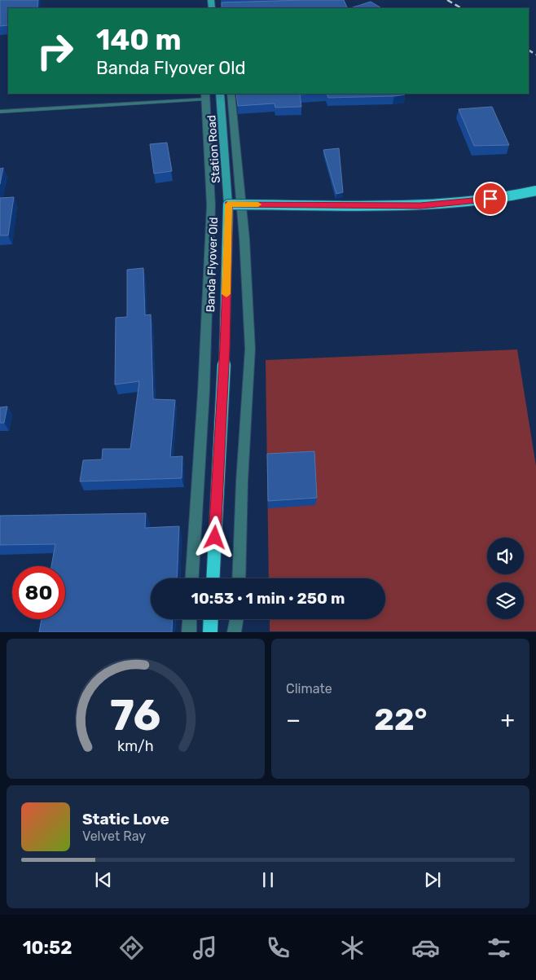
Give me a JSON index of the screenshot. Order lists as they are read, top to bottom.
{
  "streets": {
    "highway": ["Banda Flyover Old"],
    "main road": ["Station Road"]
  },
  "crossings": [
    ["Station Road", "Banda Flyover Old"]
  ],
  "page": {
    "turn": ["140 m", "Banda Flyover Old"],
    "limit": "80",
    "trip": "10:53 · 1 min · 250 m",
    "tile": "Climate",
    "heat": ["−", "22°", "+"],
    "song": ["Static Love", "Velvet Ray"],
    "tabs": "10:52",
    "gauge": ["76", "km/h"]
  }
}
